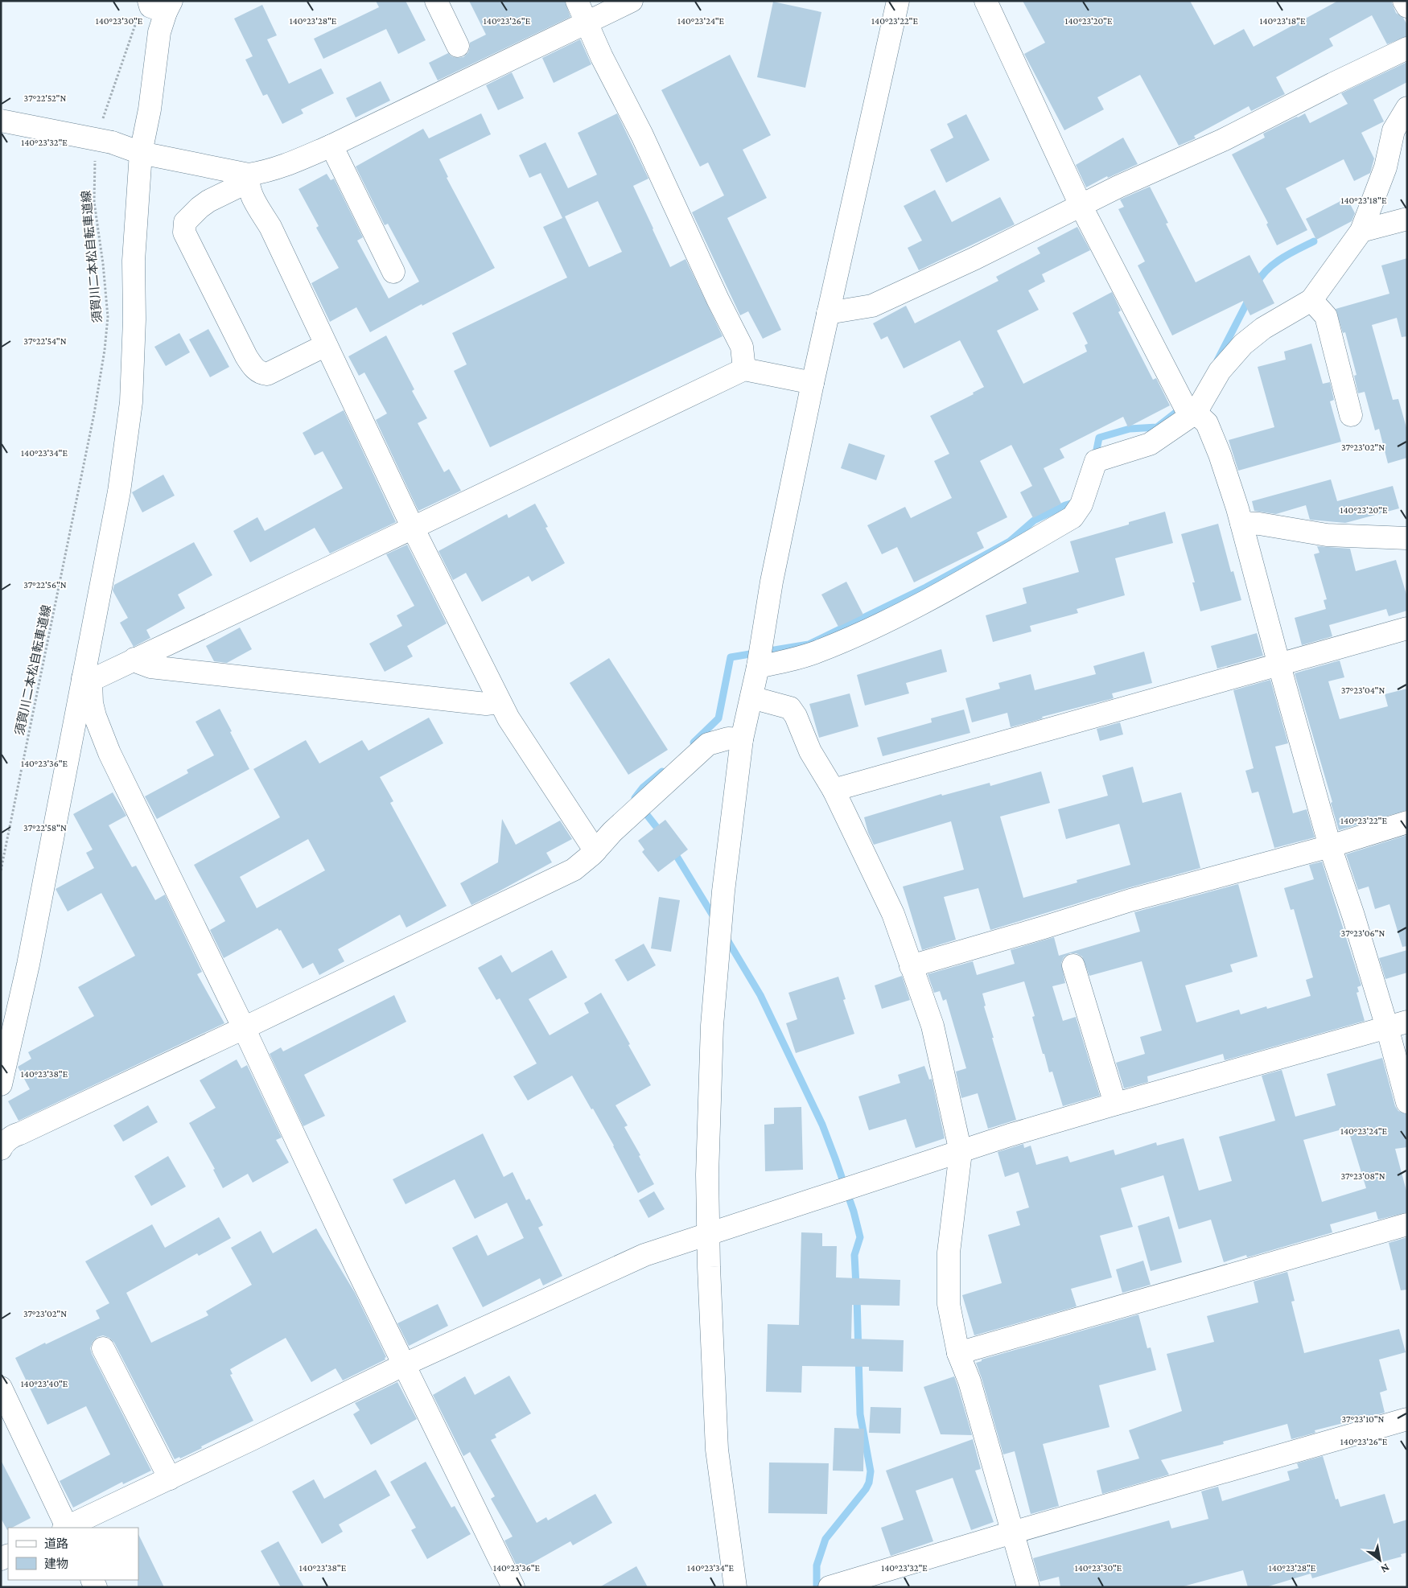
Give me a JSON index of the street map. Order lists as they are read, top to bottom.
{
  "streets": {
    "path": ["須賀川二本松自転車道線"]
  },
  "legend": ["道路", "建物"],
  "north": "bottom right",
  "coordinates": [
    "140°23'30\"E",
    "140°23'28\"E",
    "140°23'26\"E",
    "140°23'24\"E",
    "140°23'22\"E",
    "140°23'20\"E",
    "140°23'18\"E",
    "37°22'52\"N",
    "140°23'32\"E",
    "37°22'54\"N",
    "37°23'02\"N",
    "140°23'34\"E",
    "37°22'56\"N",
    "37°23'04\"N",
    "140°23'36\"E",
    "37°22'58\"N",
    "37°23'06\"N",
    "140°23'38\"E",
    "37°23'08\"N",
    "140°23'40\"E",
    "37°23'10\"N"
  ]
}
